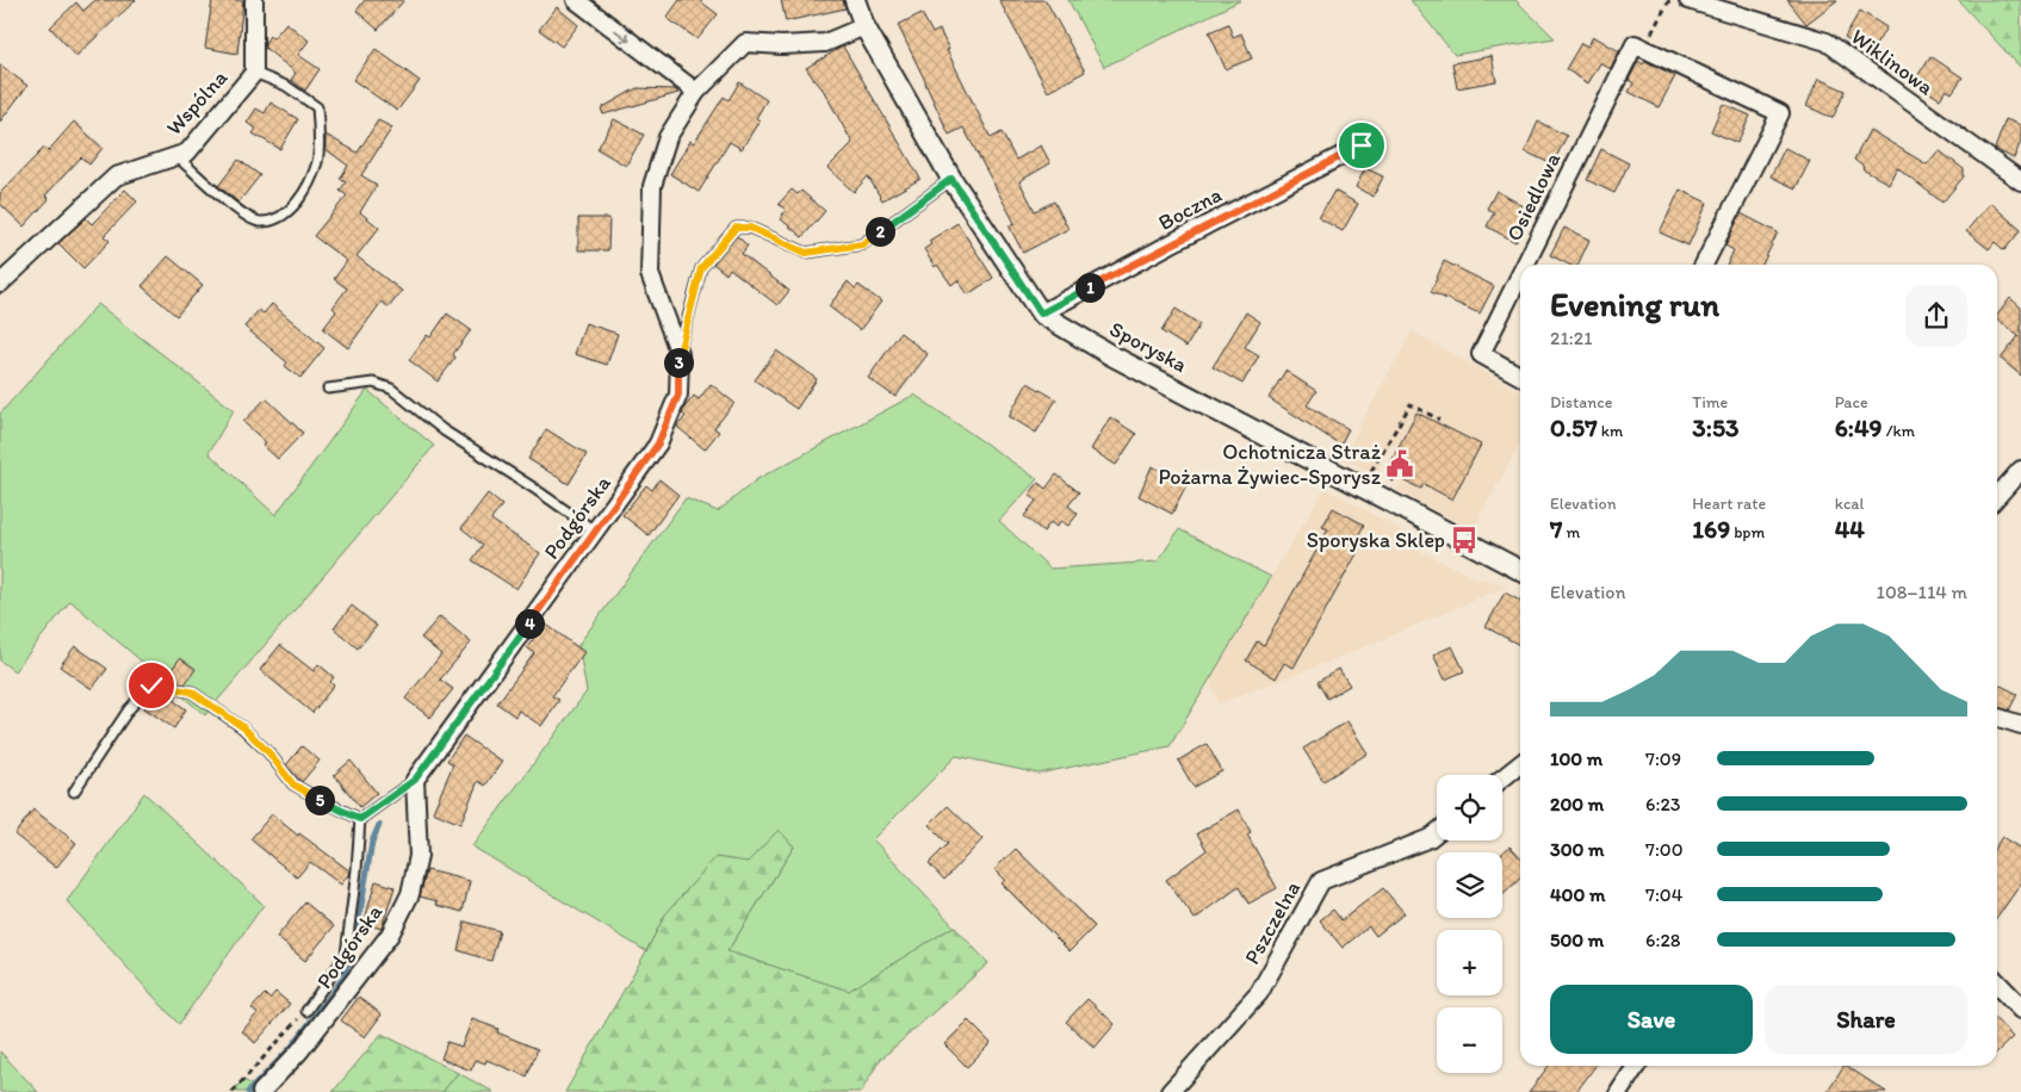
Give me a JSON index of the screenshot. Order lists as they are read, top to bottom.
{
  "streets": {
    "street": [
      "Wiklinowa",
      "Wspólna",
      "Osiedlowa",
      "Boczna",
      "Sporyska",
      "Podgórska",
      "Pszczelna"
    ]
  },
  "crossings": [
    ["Boczna", "Sporyska"],
    ["Sporyska", "Podgórska"]
  ],
  "places": {
    "public building": ["Ochotnicza Straż Pożarna Żywiec-Sporysz"],
    "bus stop": ["Sporyska Sklep"]
  },
  "page": {
    "pins": [
      "2",
      "1",
      "3",
      "4",
      "5"
    ],
    "heading": ["Evening run", "21:21"],
    "stats": [
      ["Distance", "0.57 km"],
      ["Time", "3:53"],
      ["Pace", "6:49 /km"],
      ["Elevation", "7 m"],
      ["Heart rate", "169 bpm"],
      ["kcal", "44"]
    ],
    "chart": ["Elevation", "108–114 m"],
    "list": [
      {
        "name": "100 m",
        "note": "7:09"
      },
      {
        "name": "200 m",
        "note": "6:23"
      },
      {
        "name": "300 m",
        "note": "7:00"
      },
      {
        "name": "400 m",
        "note": "7:04"
      },
      {
        "name": "500 m",
        "note": "6:28"
      }
    ],
    "map_buttons": ["+", "−"],
    "buttons": ["Save", "Share"]
  }
}
